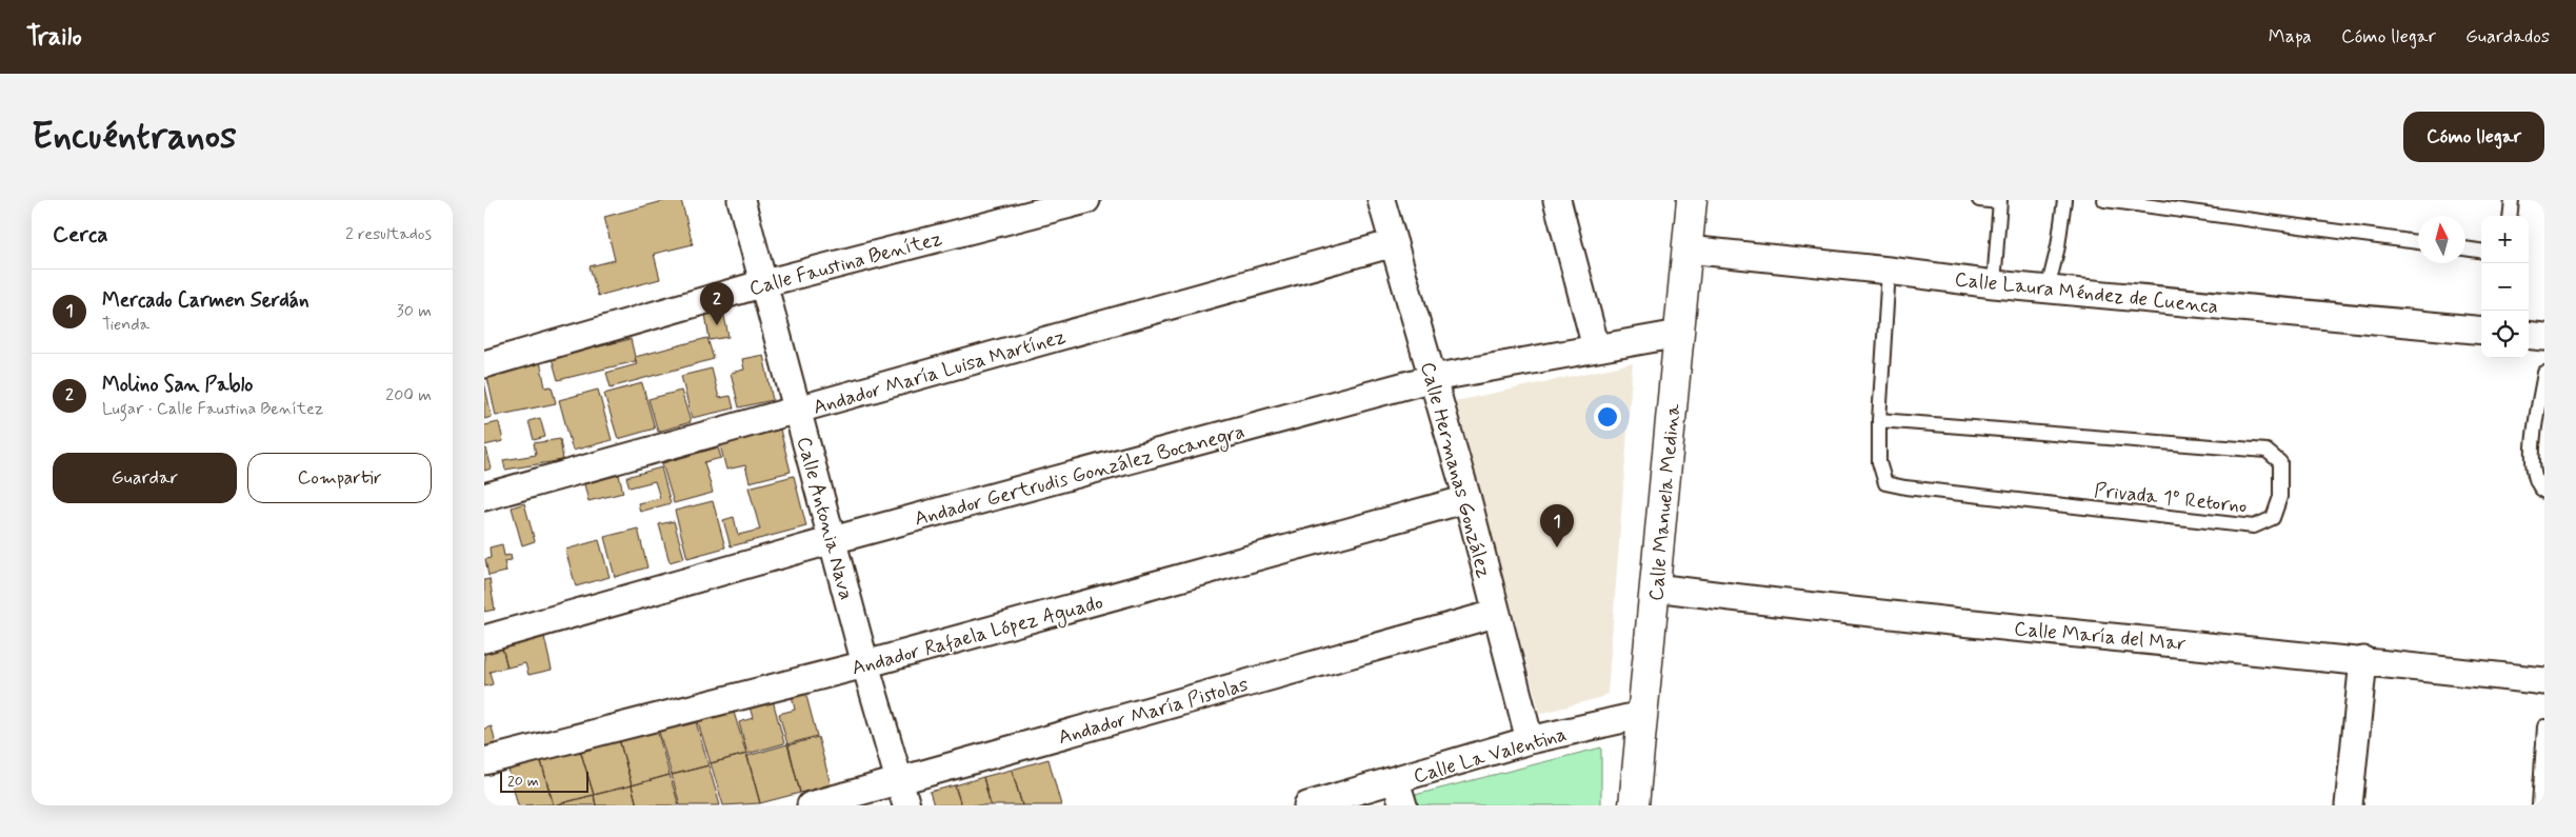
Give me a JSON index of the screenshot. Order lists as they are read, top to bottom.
{
  "streets": {
    "street": [
      "Calle Faustina Benítez",
      "Calle Laura Méndez de Cuenca",
      "Andador María Luisa Martínez",
      "Calle Hermanas González",
      "Andador Gertrudis González Bocanegra",
      "Calle Manuela Medina",
      "Calle Antonia Nava",
      "Andador Rafaela López Aguado",
      "Calle María del Mar",
      "Andador María Pistolas",
      "Calle La Valentina"
    ],
    "lane": ["Privada 1º Retorno"]
  },
  "crossings": [
    ["Calle Faustina Benítez", "Calle Antonia Nava"],
    ["Calle Laura Méndez de Cuenca", "Privada 1º Retorno"],
    ["Calle Laura Méndez de Cuenca", "Calle Manuela Medina"],
    ["Andador María Luisa Martínez", "Calle Hermanas González"],
    ["Andador María Luisa Martínez", "Calle Antonia Nava"],
    ["Calle Hermanas González", "Andador Gertrudis González Bocanegra"],
    ["Calle Hermanas González", "Andador Rafaela López Aguado"],
    ["Calle Hermanas González", "Andador María Pistolas"],
    ["Calle Hermanas González", "Calle La Valentina"],
    ["Andador Gertrudis González Bocanegra", "Calle Manuela Medina"],
    ["Andador Gertrudis González Bocanegra", "Calle Antonia Nava"],
    ["Calle Manuela Medina", "Calle María del Mar"],
    ["Calle Manuela Medina", "Calle La Valentina"],
    ["Calle Antonia Nava", "Andador Rafaela López Aguado"],
    ["Calle Antonia Nava", "Andador María Pistolas"]
  ],
  "scale_bar": "20 m",
  "north": "top",
  "page": {
    "header": "Trailo",
    "nav": ["Mapa", "Cómo llegar", "Guardados"],
    "buttons": [
      "Cómo llegar",
      ["Guardar", "Compartir"]
    ],
    "title": "Encuéntranos",
    "heading": ["Cerca", "2 resultados"],
    "map_buttons": ["+", "−"],
    "list": [
      {
        "mark": "1",
        "name": "Mercado Carmen Serdán",
        "note": "Tienda",
        "value": "30 m"
      },
      {
        "mark": "2",
        "name": "Molino San Pablo",
        "note": "Lugar · Calle Faustina Benítez",
        "value": "200 m"
      }
    ],
    "pins": ["2", "1"],
    "scale": "20 m"
  }
}
